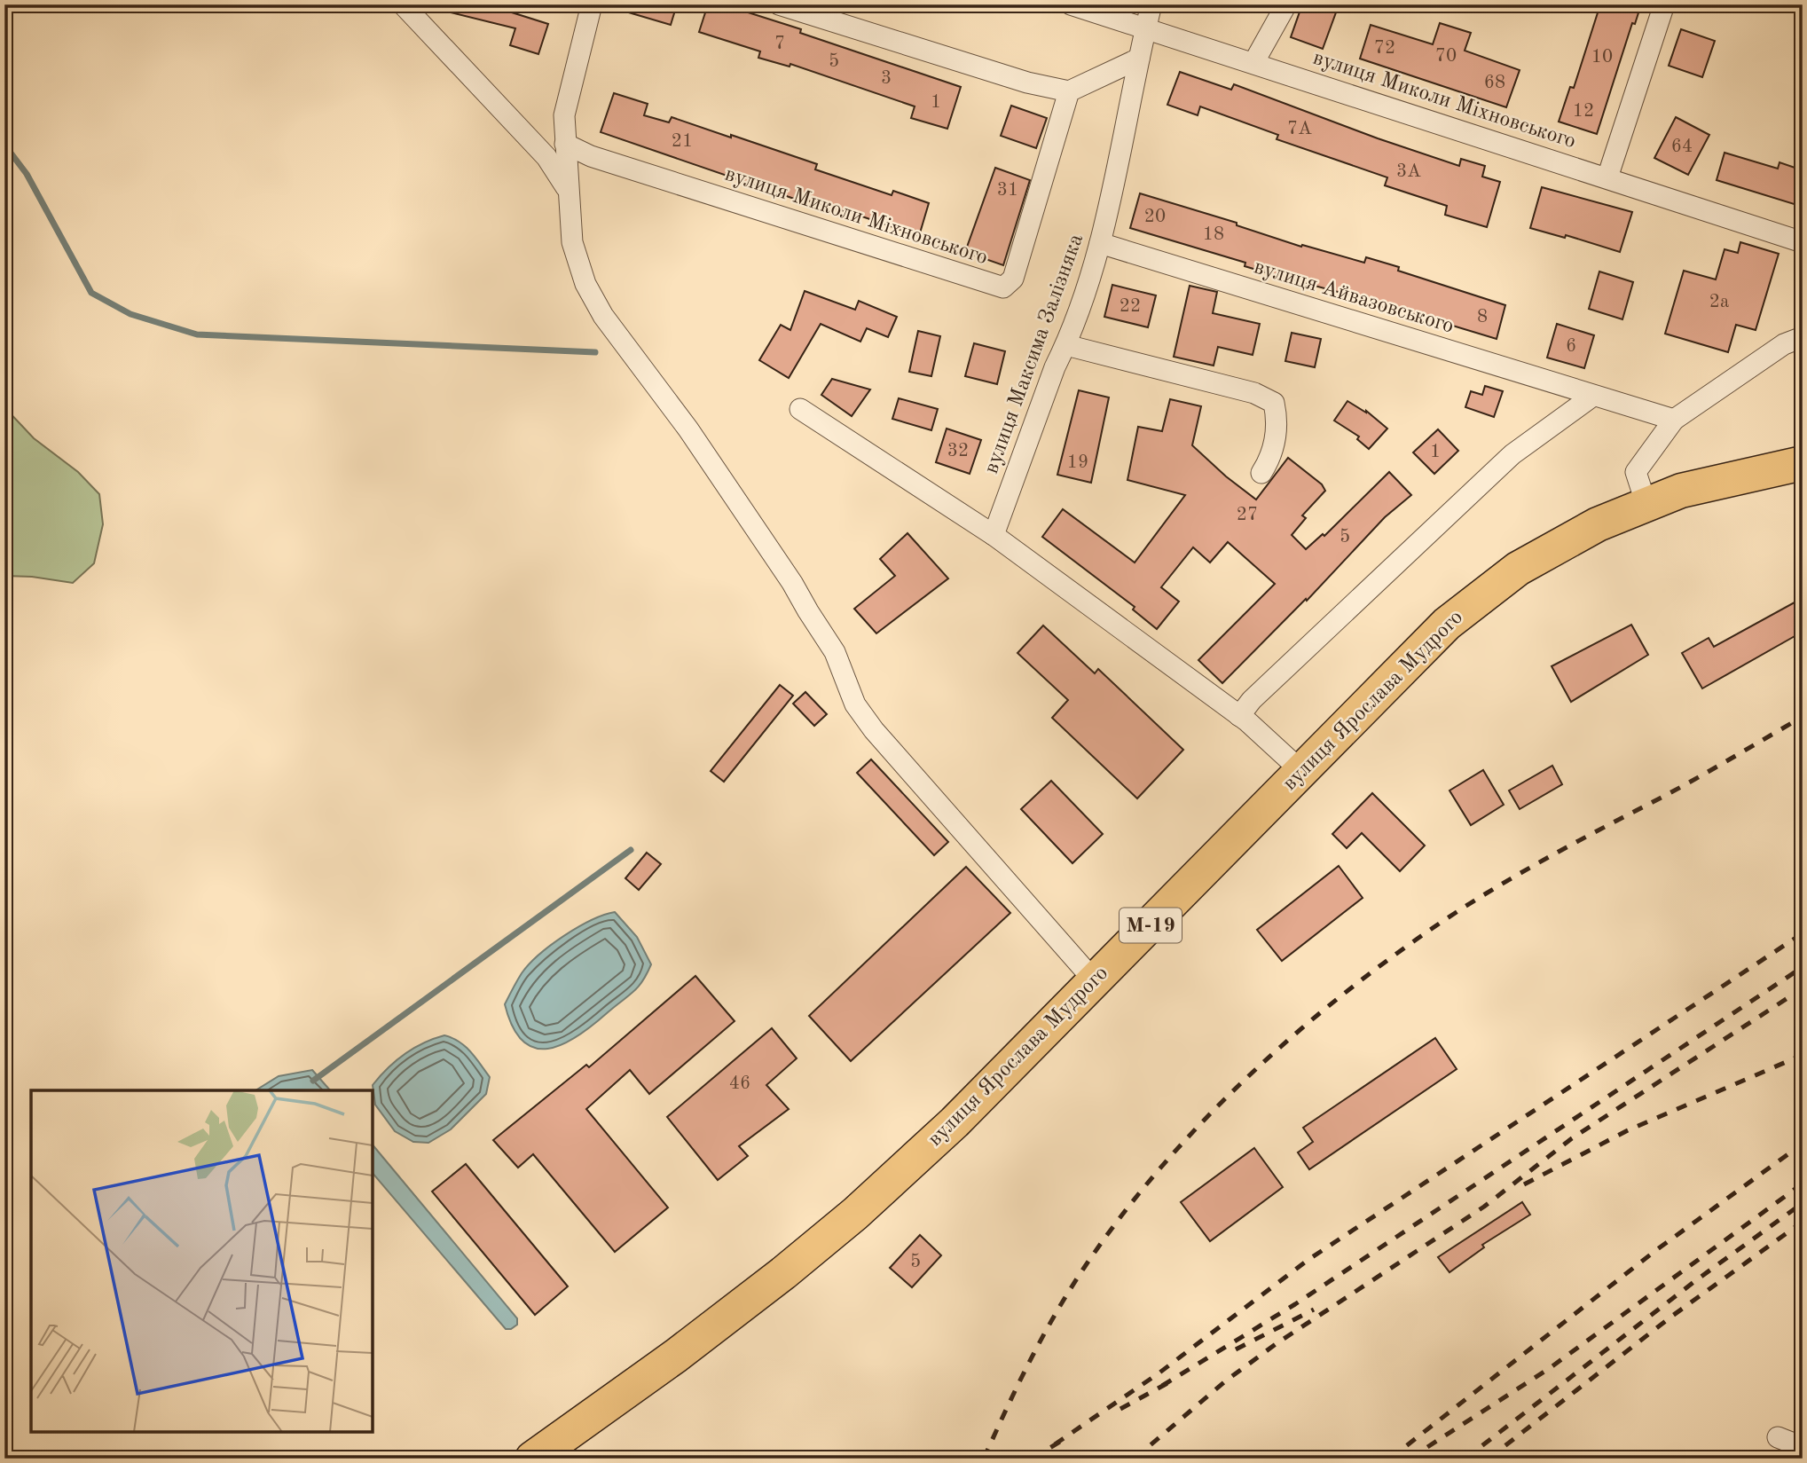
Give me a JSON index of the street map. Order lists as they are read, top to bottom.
{
  "streets": {
    "highway": ["вулиця Ярослава Мудрого", "М-19"],
    "street": ["вулиця Миколи Міхновського", "вулиця Айвазовського", "вулиця Максима Залізняка"]
  },
  "crossings": [
    ["вулиця Миколи Міхновського", "вулиця Максима Залізняка"],
    ["вулиця Айвазовського", "вулиця Максима Залізняка"]
  ],
  "house_numbers": [
    "7",
    "72",
    "70",
    "10",
    "5",
    "3",
    "68",
    "1",
    "12",
    "7А",
    "21",
    "64",
    "3А",
    "31",
    "20",
    "18",
    "2а",
    "22",
    "8",
    "6",
    "32",
    "1",
    "19",
    "27",
    "5",
    "46",
    "5"
  ]
}
